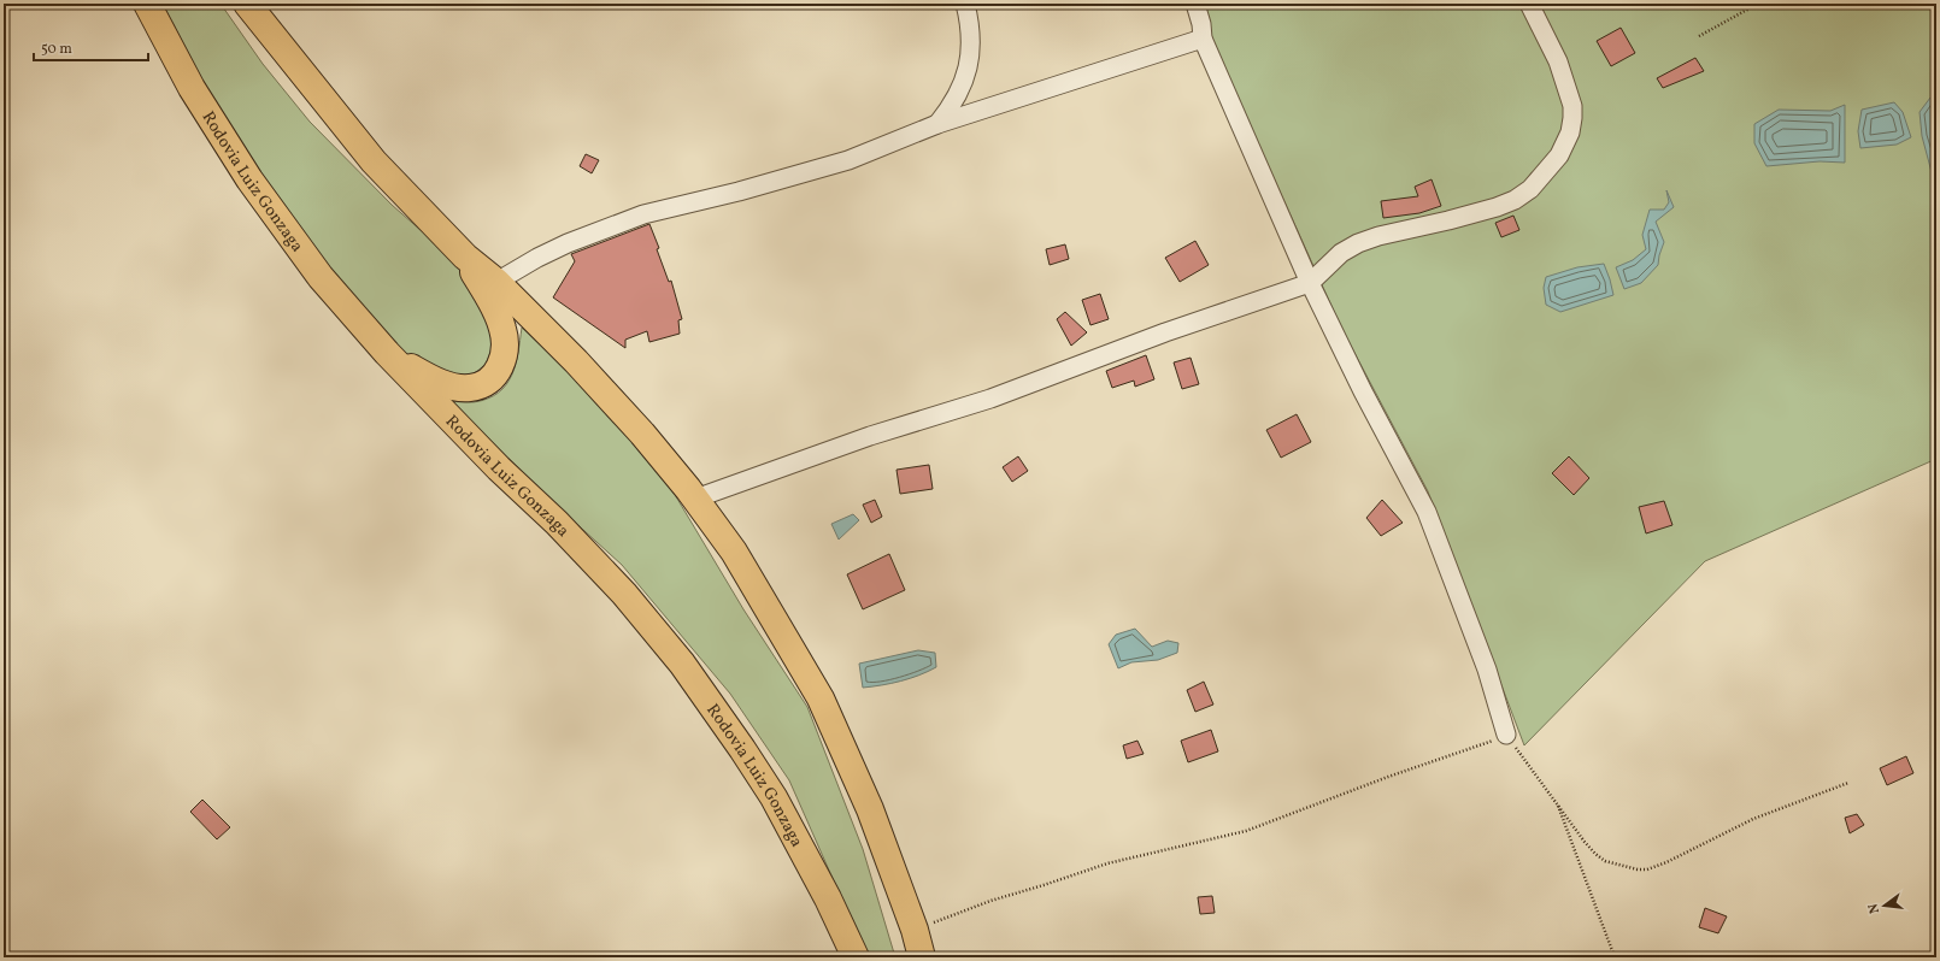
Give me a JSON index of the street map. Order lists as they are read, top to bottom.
{
  "streets": {
    "highway": ["Rodovia Luiz Gonzaga"]
  },
  "scale_bar": "50 m",
  "north": "left"
}
